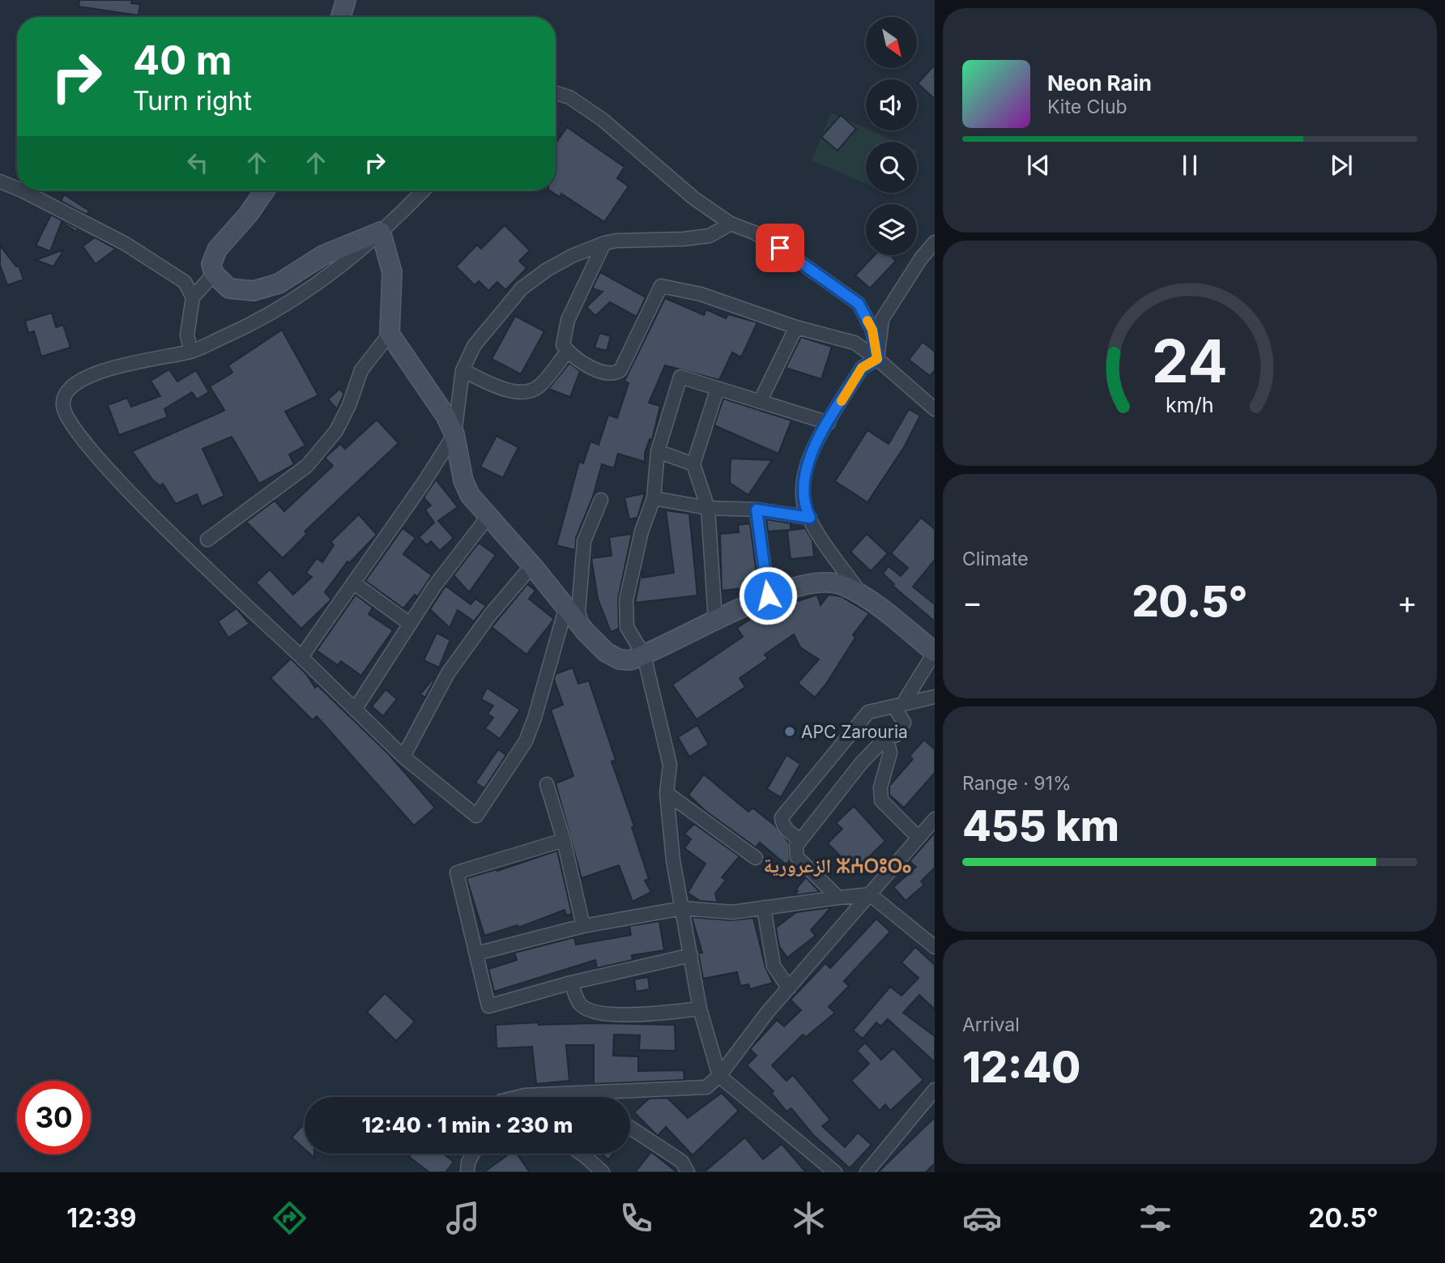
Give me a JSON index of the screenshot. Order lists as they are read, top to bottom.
{
  "districts": ["الزعرورية ⵣⵄⵔⵓⵔⴰ"],
  "places": ["APC Zarouria"],
  "north": "bottom right",
  "page": {
    "turn": ["40 m", "Turn right"],
    "song": ["Neon Rain", "Kite Club"],
    "tile": [
      "Climate",
      ["Range · 91%", "455 km"],
      ["Arrival", "12:40"]
    ],
    "heat": ["−", "20.5°", "+"],
    "limit": "30",
    "trip": "12:40 · 1 min · 230 m",
    "tabs": ["12:39", "20.5°"],
    "gauge": ["24", "km/h"]
  }
}
